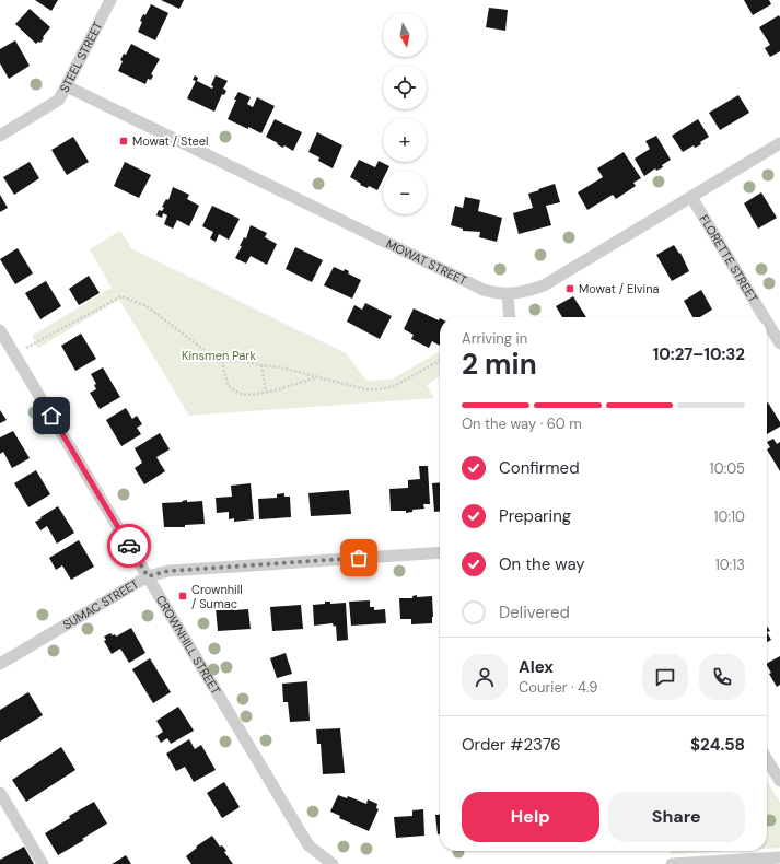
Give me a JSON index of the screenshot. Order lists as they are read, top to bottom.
{
  "streets": {
    "street": [
      "STEEL STREET",
      "FLORETTE STREET",
      "MOWAT STREET",
      "SUMAC STREET",
      "CROWNHILL STREET"
    ]
  },
  "crossings": [
    ["STEEL STREET", "MOWAT STREET"],
    ["FLORETTE STREET", "MOWAT STREET"],
    ["SUMAC STREET", "CROWNHILL STREET"]
  ],
  "parks": ["Kinsmen Park"],
  "places": {
    "transit": ["Mowat / Steel", "Mowat / Elvina", "Crownhill / Sumac"]
  },
  "north": "bottom",
  "page": {
    "map_buttons": ["+", "−"],
    "heading": ["2 min", "Arriving in", "10:27–10:32"],
    "panel": [
      "Alex",
      "Courier · 4.9",
      "Order #2376",
      "$24.58"
    ],
    "bar": "On the way · 60 m",
    "list": [
      ["Confirmed", "10:05"],
      ["Preparing", "10:10"],
      ["On the way", "10:13"],
      "Delivered"
    ],
    "buttons": ["Help", "Share"]
  }
}
